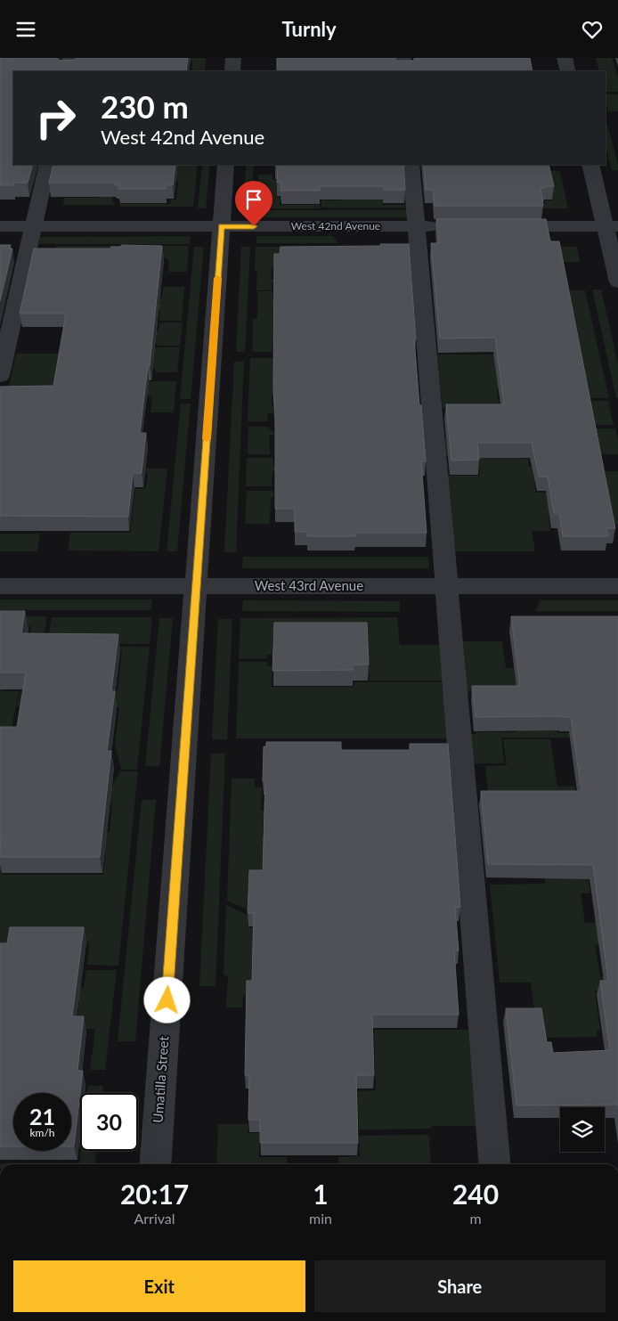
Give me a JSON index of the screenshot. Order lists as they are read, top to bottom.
{
  "streets": {
    "street": ["West 42nd Avenue", "West 43rd Avenue", "Umatilla Street"]
  },
  "crossings": [
    ["West 42nd Avenue", "Umatilla Street"],
    ["West 43rd Avenue", "Umatilla Street"]
  ],
  "page": {
    "header": "Turnly",
    "turn": ["230 m", "West 42nd Avenue"],
    "speed": "21 km/h",
    "limit": "30",
    "eta": [
      "20:17",
      "Arrival",
      "1",
      "min",
      "240",
      "m"
    ],
    "buttons": ["Exit", "Share"]
  }
}
